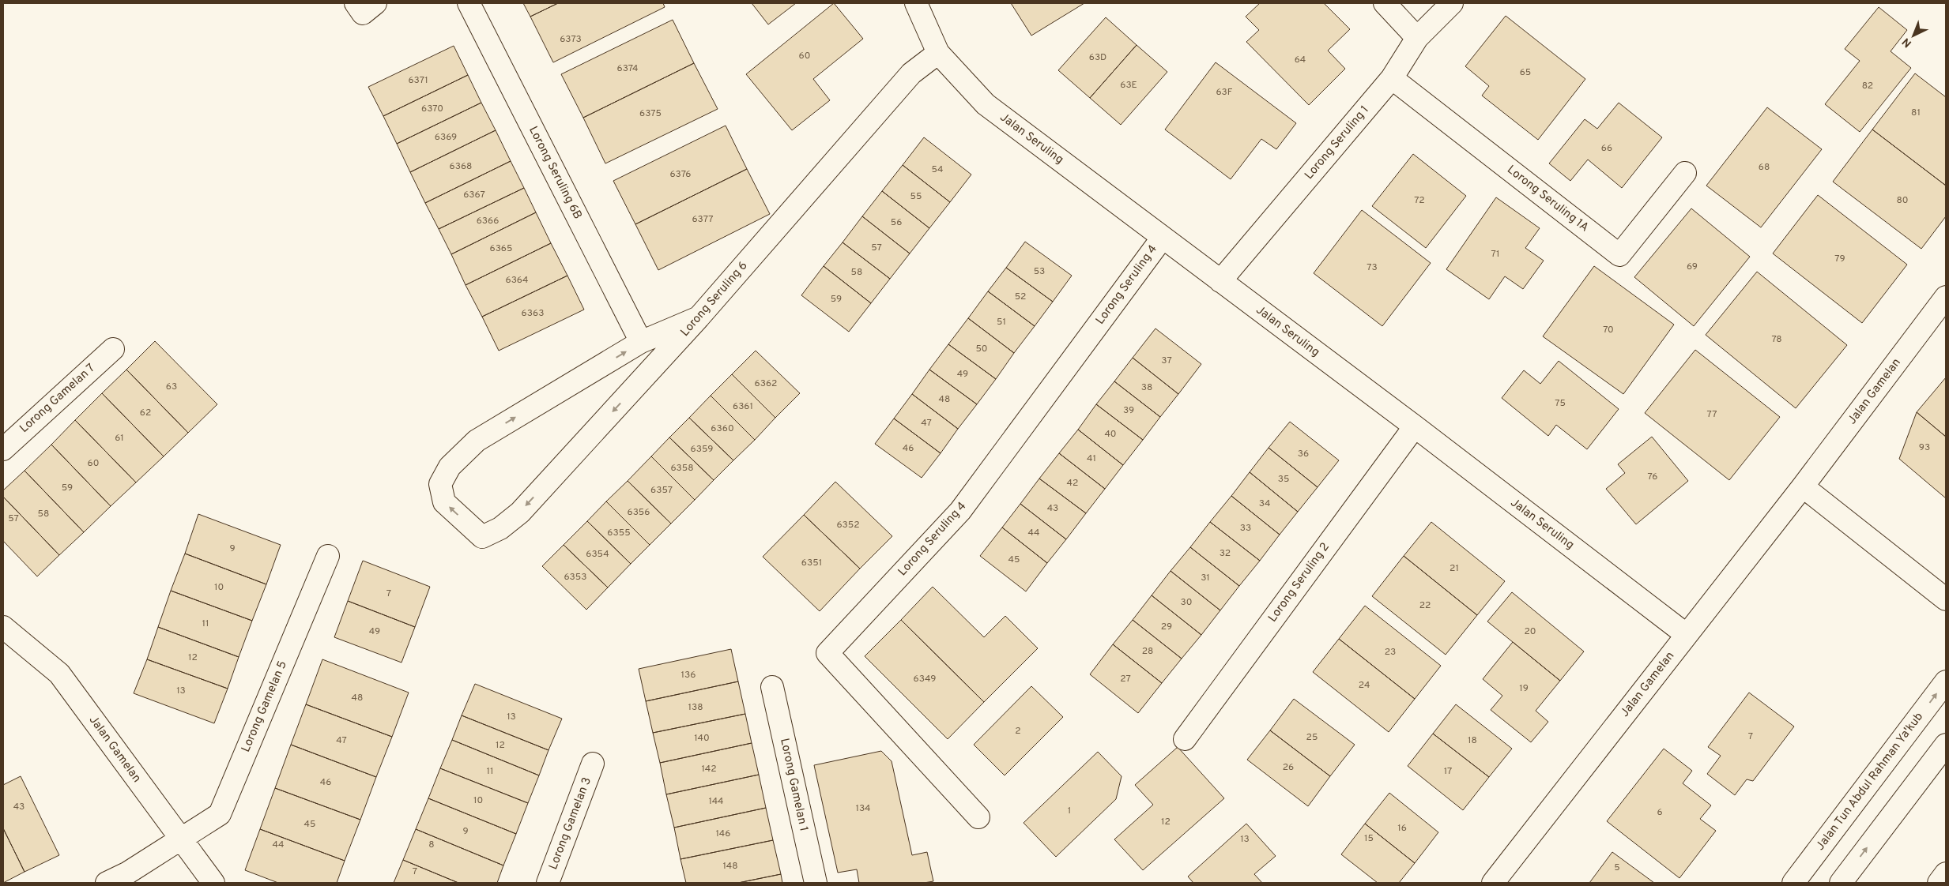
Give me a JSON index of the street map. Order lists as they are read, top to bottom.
{
  "streets": {
    "street": [
      "Jalan Seruling",
      "Lorong Seruling 1",
      "Lorong Seruling 6B",
      "Lorong Seruling 1A",
      "Lorong Seruling 4",
      "Lorong Seruling 6",
      "Jalan Gamelan",
      "Lorong Gamelan 7",
      "Lorong Seruling 2",
      "Lorong Gamelan 5",
      "Jalan Tun Abdul Rahman Ya'kub",
      "Lorong Gamelan 1",
      "Lorong Gamelan 3"
    ]
  },
  "crossings": [
    ["Jalan Seruling", "Lorong Seruling 1"],
    ["Jalan Seruling", "Lorong Seruling 4"],
    ["Jalan Seruling", "Lorong Seruling 6"],
    ["Jalan Seruling", "Jalan Gamelan"],
    ["Jalan Seruling", "Lorong Seruling 2"],
    ["Lorong Seruling 1", "Lorong Seruling 1A"],
    ["Lorong Seruling 6B", "Lorong Seruling 6"],
    ["Jalan Gamelan", "Lorong Gamelan 5"]
  ],
  "house_numbers": [
    "6373",
    "60",
    "63D",
    "64",
    "6374",
    "65",
    "6371",
    "63E",
    "82",
    "63F",
    "6370",
    "81",
    "6375",
    "6369",
    "66",
    "6368",
    "68",
    "54",
    "6376",
    "6367",
    "55",
    "72",
    "80",
    "6377",
    "6366",
    "56",
    "57",
    "6365",
    "71",
    "79",
    "69",
    "73",
    "53",
    "58",
    "6364",
    "52",
    "59",
    "6363",
    "51",
    "70",
    "78",
    "50",
    "37",
    "49",
    "6362",
    "63",
    "38",
    "48",
    "75",
    "6361",
    "39",
    "62",
    "77",
    "47",
    "6360",
    "40",
    "61",
    "93",
    "46",
    "6359",
    "36",
    "41",
    "60",
    "6358",
    "76",
    "35",
    "42",
    "59",
    "6357",
    "34",
    "43",
    "6356",
    "58",
    "57",
    "6352",
    "33",
    "6355",
    "44",
    "9",
    "32",
    "6354",
    "45",
    "6351",
    "21",
    "6353",
    "31",
    "10",
    "7",
    "30",
    "22",
    "11",
    "29",
    "49",
    "20",
    "28",
    "23",
    "12",
    "136",
    "6349",
    "27",
    "24",
    "19",
    "13",
    "48",
    "138",
    "13",
    "2",
    "7",
    "25",
    "140",
    "47",
    "18",
    "12",
    "26",
    "142",
    "11",
    "17",
    "46",
    "10",
    "144",
    "43",
    "134",
    "1",
    "6",
    "12",
    "45",
    "16",
    "9",
    "146",
    "15",
    "13",
    "44",
    "8",
    "148",
    "5",
    "7"
  ],
  "north": "bottom left"
}
